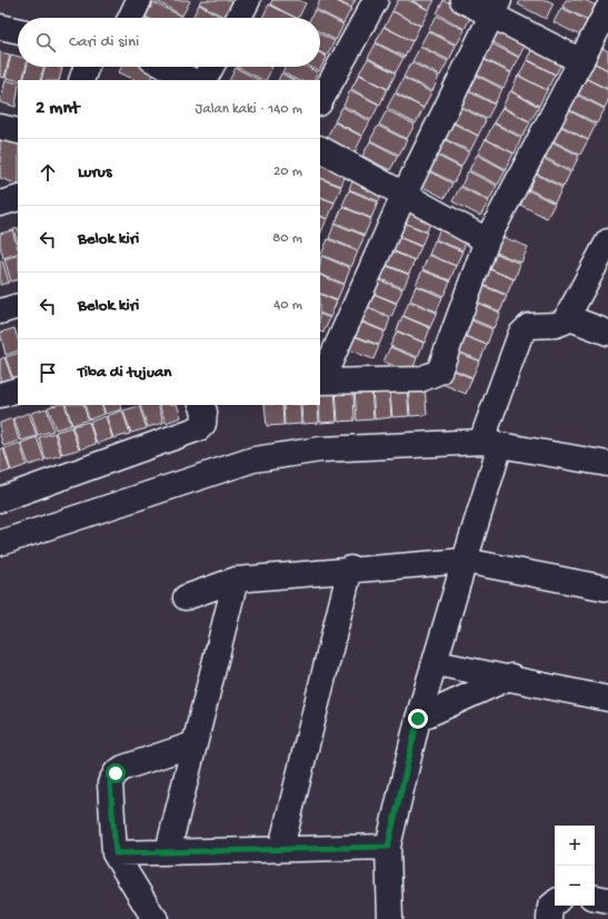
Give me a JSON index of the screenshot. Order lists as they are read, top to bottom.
{
  "page": {
    "search": "Cari di sini",
    "heading": ["2 mnt", "Jalan kaki · 140 m"],
    "list": [
      ["Lurus", "20 m"],
      ["Belok kiri", "80 m"],
      ["Belok kiri", "40 m"],
      "Tiba di tujuan"
    ],
    "map_buttons": ["+", "−"]
  }
}
